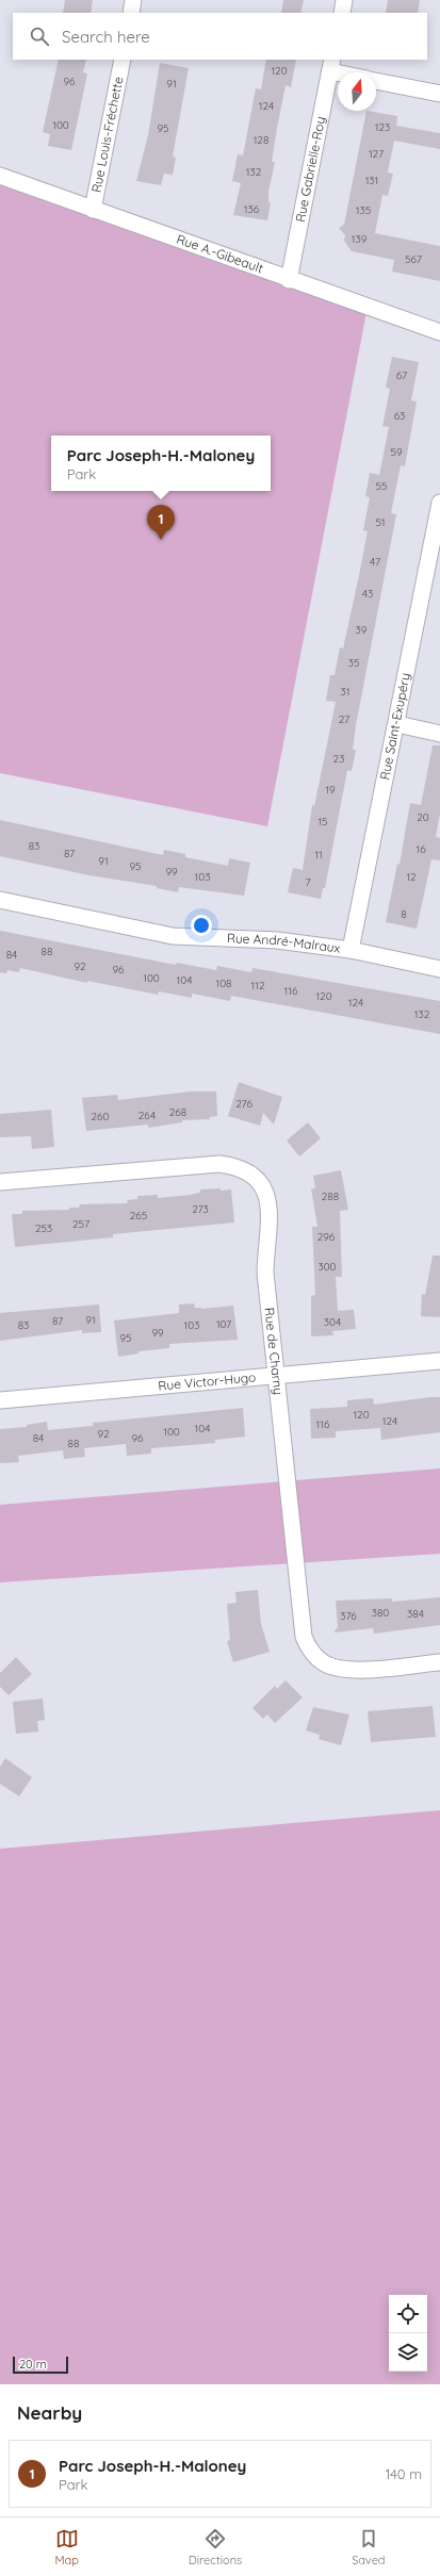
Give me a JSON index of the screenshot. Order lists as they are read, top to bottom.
{
  "streets": {
    "street": [
      "Rue Louis-Fréchette",
      "Rue Gabrielle-Roy",
      "Rue A.-Gibeault",
      "Rue Saint-Exupéry",
      "Rue André-Malraux",
      "Rue de Charny",
      "Rue Victor-Hugo"
    ]
  },
  "crossings": [
    ["Rue Louis-Fréchette", "Rue A.-Gibeault"],
    ["Rue Gabrielle-Roy", "Rue A.-Gibeault"],
    ["Rue Saint-Exupéry", "Rue André-Malraux"],
    ["Rue de Charny", "Rue Victor-Hugo"]
  ],
  "house_numbers": [
    "120",
    "96",
    "91",
    "124",
    "100",
    "123",
    "95",
    "128",
    "127",
    "132",
    "131",
    "136",
    "135",
    "139",
    "567",
    "67",
    "63",
    "59",
    "55",
    "51",
    "47",
    "43",
    "39",
    "35",
    "31",
    "27",
    "23",
    "19",
    "20",
    "15",
    "83",
    "16",
    "87",
    "11",
    "91",
    "95",
    "99",
    "103",
    "12",
    "7",
    "8",
    "88",
    "84",
    "92",
    "96",
    "100",
    "104",
    "108",
    "112",
    "116",
    "120",
    "124",
    "132",
    "276",
    "268",
    "264",
    "260",
    "288",
    "273",
    "265",
    "257",
    "253",
    "296",
    "300",
    "91",
    "87",
    "304",
    "107",
    "83",
    "103",
    "99",
    "95",
    "120",
    "124",
    "116",
    "104",
    "100",
    "92",
    "84",
    "96",
    "88",
    "380",
    "384",
    "376"
  ],
  "scale_bar": "20 m",
  "north": "top",
  "page": {
    "search": "Search here",
    "popup": ["Parc Joseph-H.-Maloney", "Park"],
    "pins": "1",
    "scale": "20 m",
    "heading": "Nearby",
    "list": [
      {
        "mark": "1",
        "name": "Parc Joseph-H.-Maloney",
        "note": "Park",
        "value": "140 m"
      }
    ],
    "nav": ["Map", "Directions", "Saved"]
  }
}
